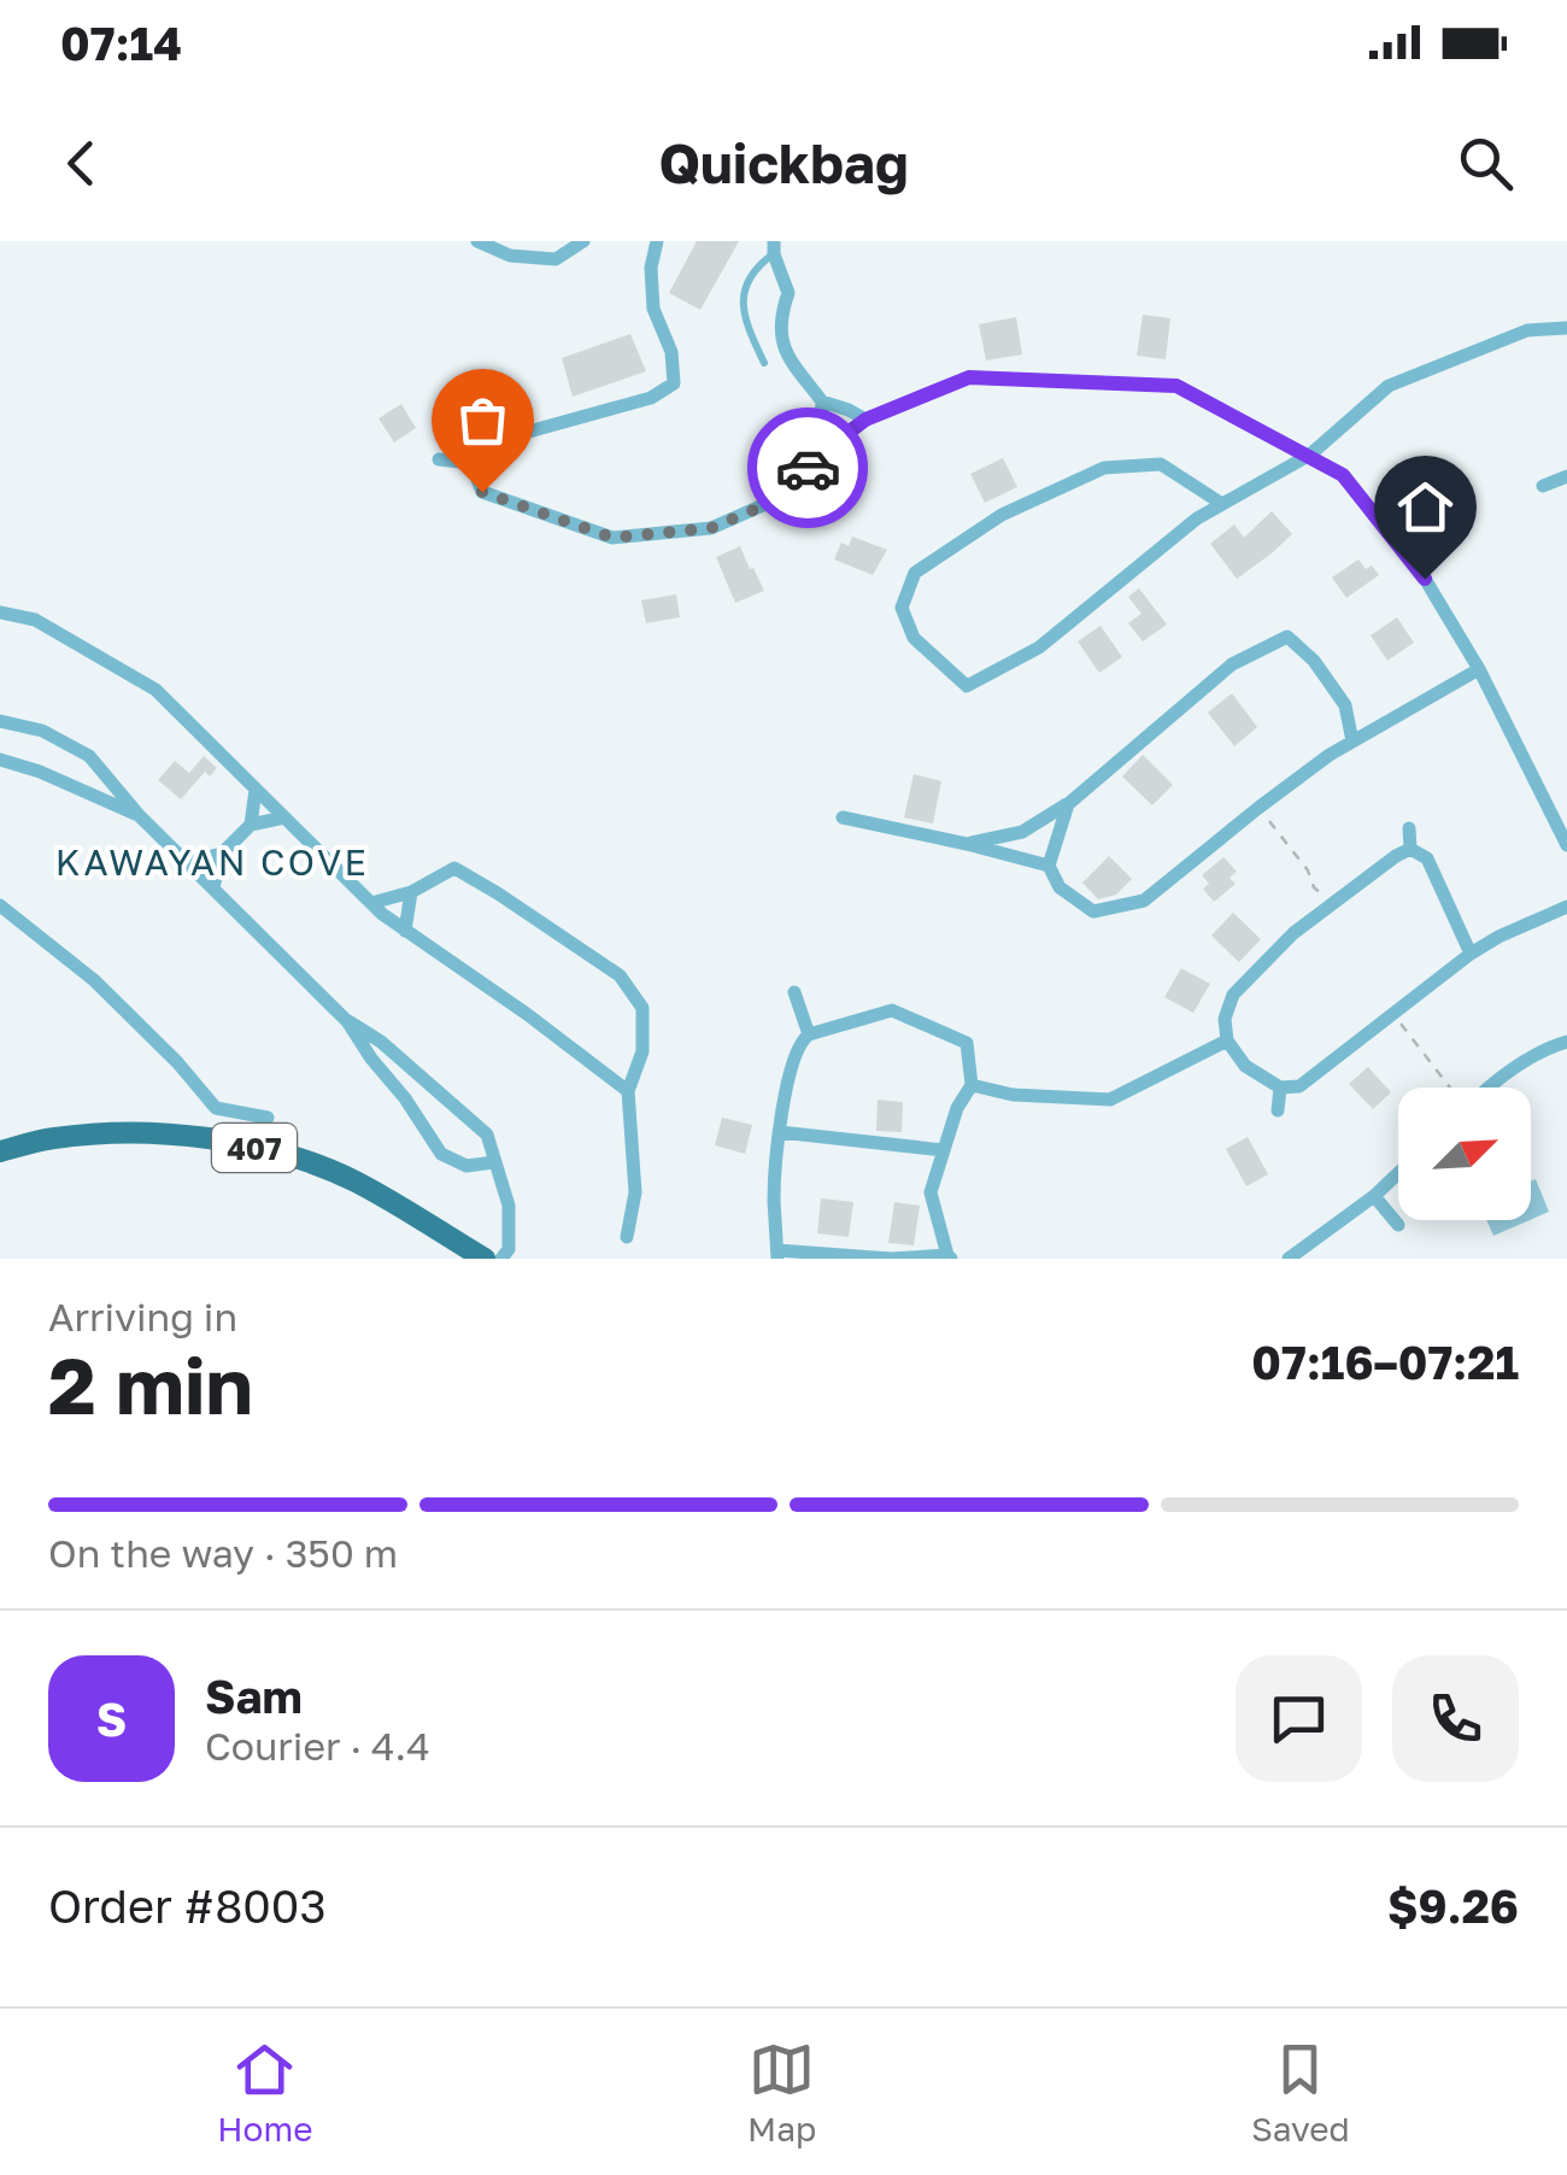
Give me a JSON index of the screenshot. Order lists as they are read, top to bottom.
{
  "streets": {
    "main road": ["407"]
  },
  "districts": ["KAWAYAN COVE"],
  "north": "top right",
  "page": {
    "status": "07:14",
    "header": "Quickbag",
    "heading": ["2 min", "Arriving in", "07:16–07:21"],
    "panel": [
      "Sam",
      "Courier · 4.4",
      "Order #8003",
      "$9.26"
    ],
    "bar": "On the way · 350 m",
    "round": "S",
    "tabs": ["Home", "Map", "Saved"]
  }
}
